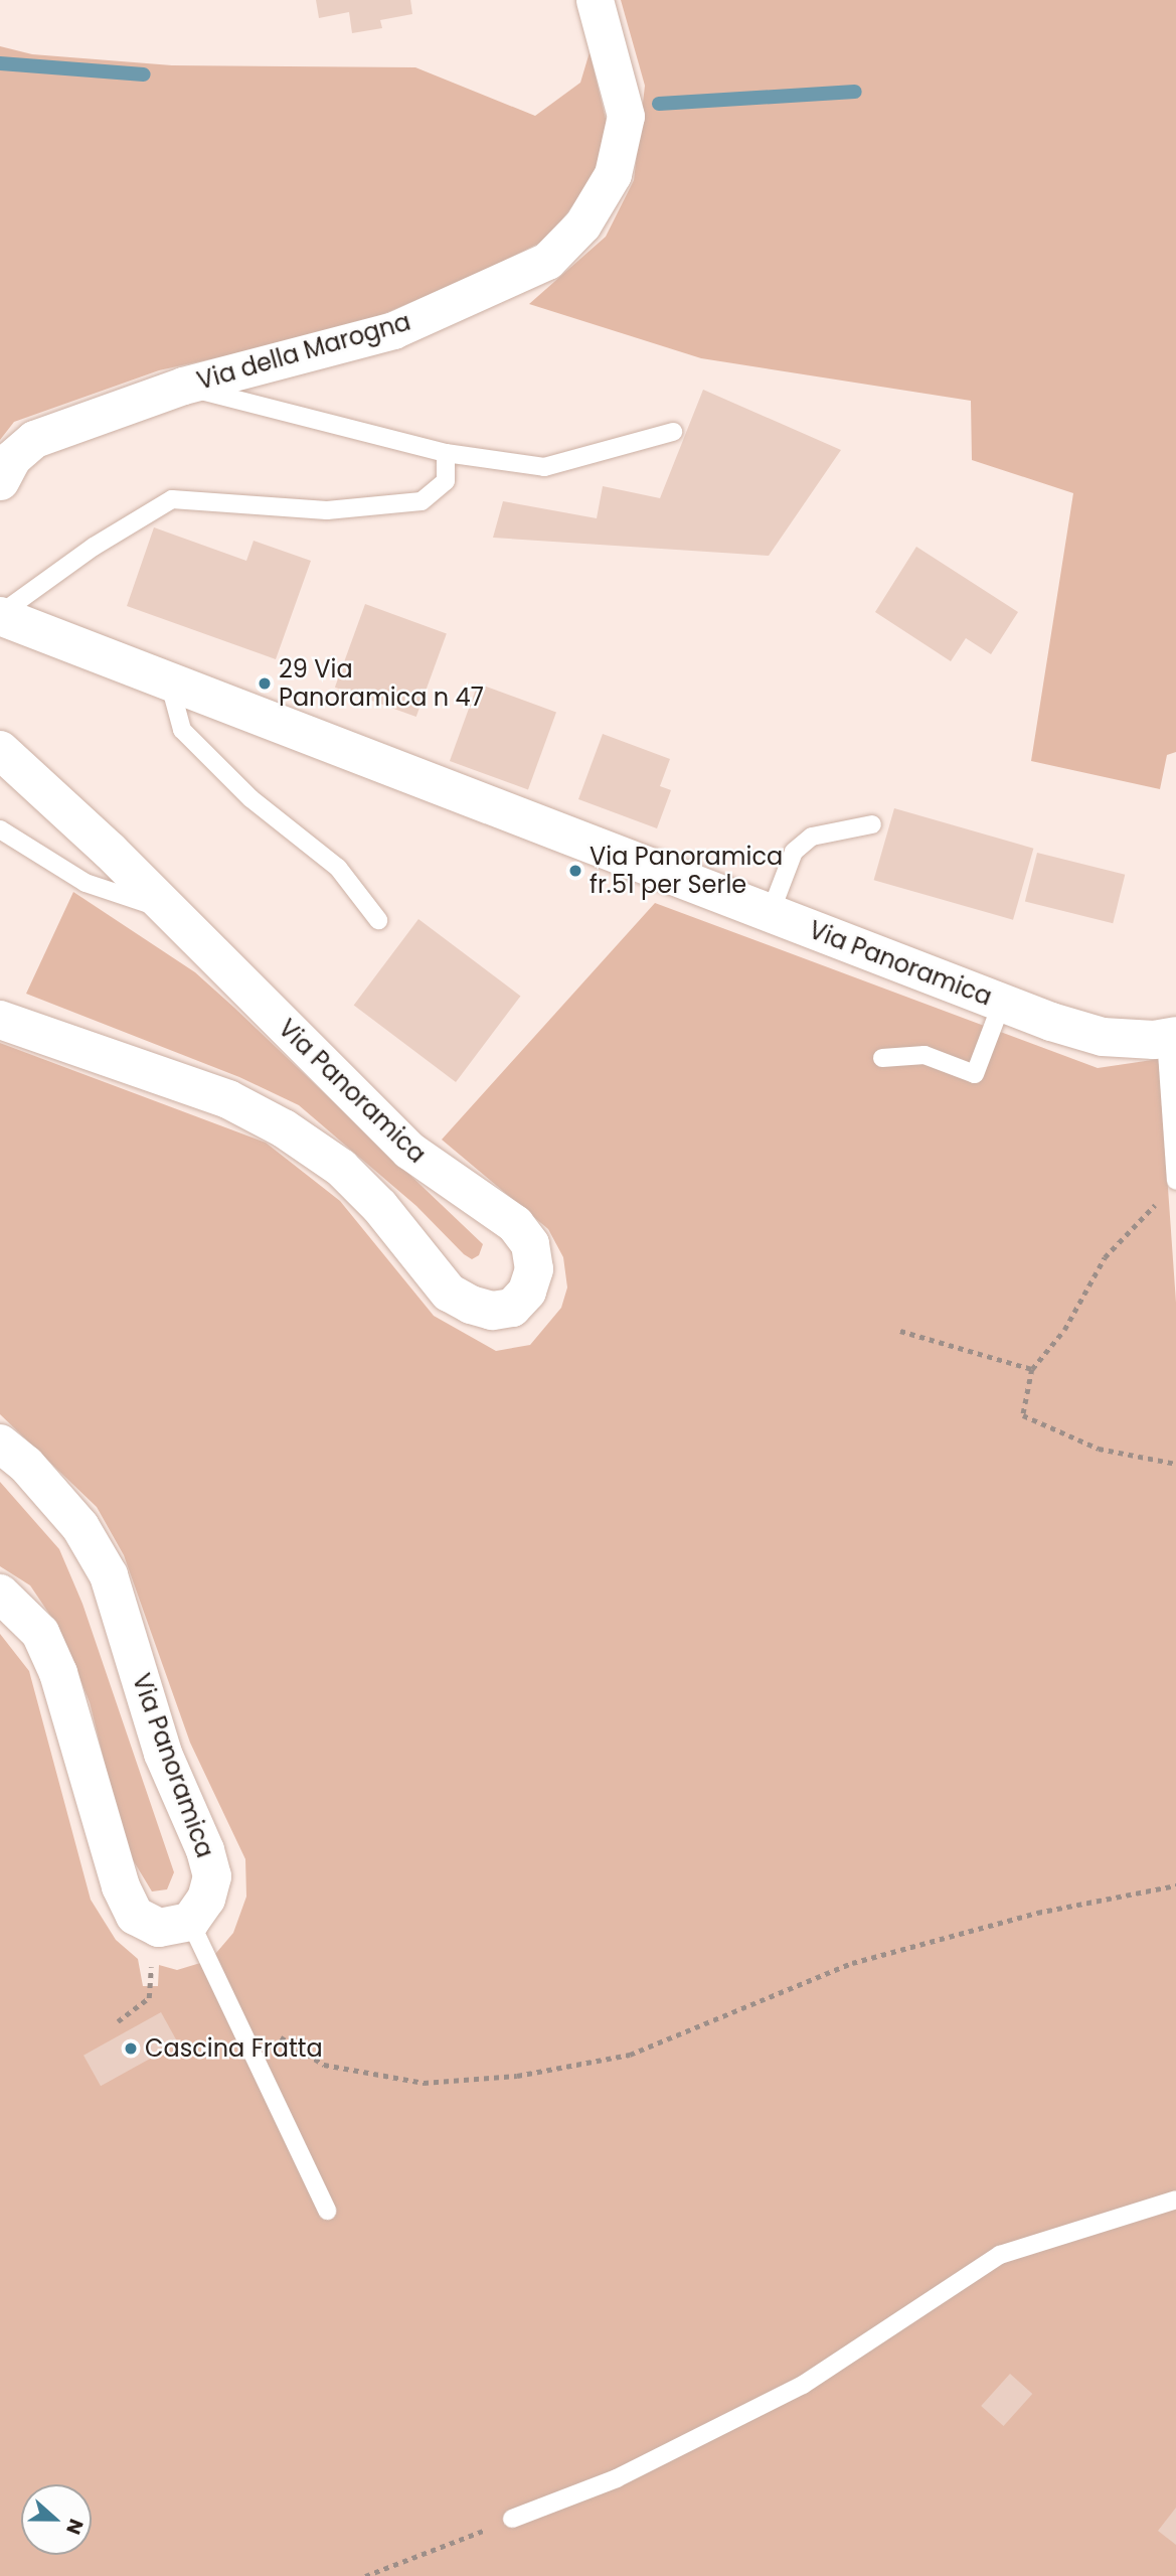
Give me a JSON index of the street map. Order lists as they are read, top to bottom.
{
  "streets": {
    "street": ["Via della Marogna", "Via Panoramica"]
  },
  "places": ["29 Via Panoramica n 47", "Via Panoramica fr.51 per Serle", "Cascina Fratta"],
  "north": "right"
}
